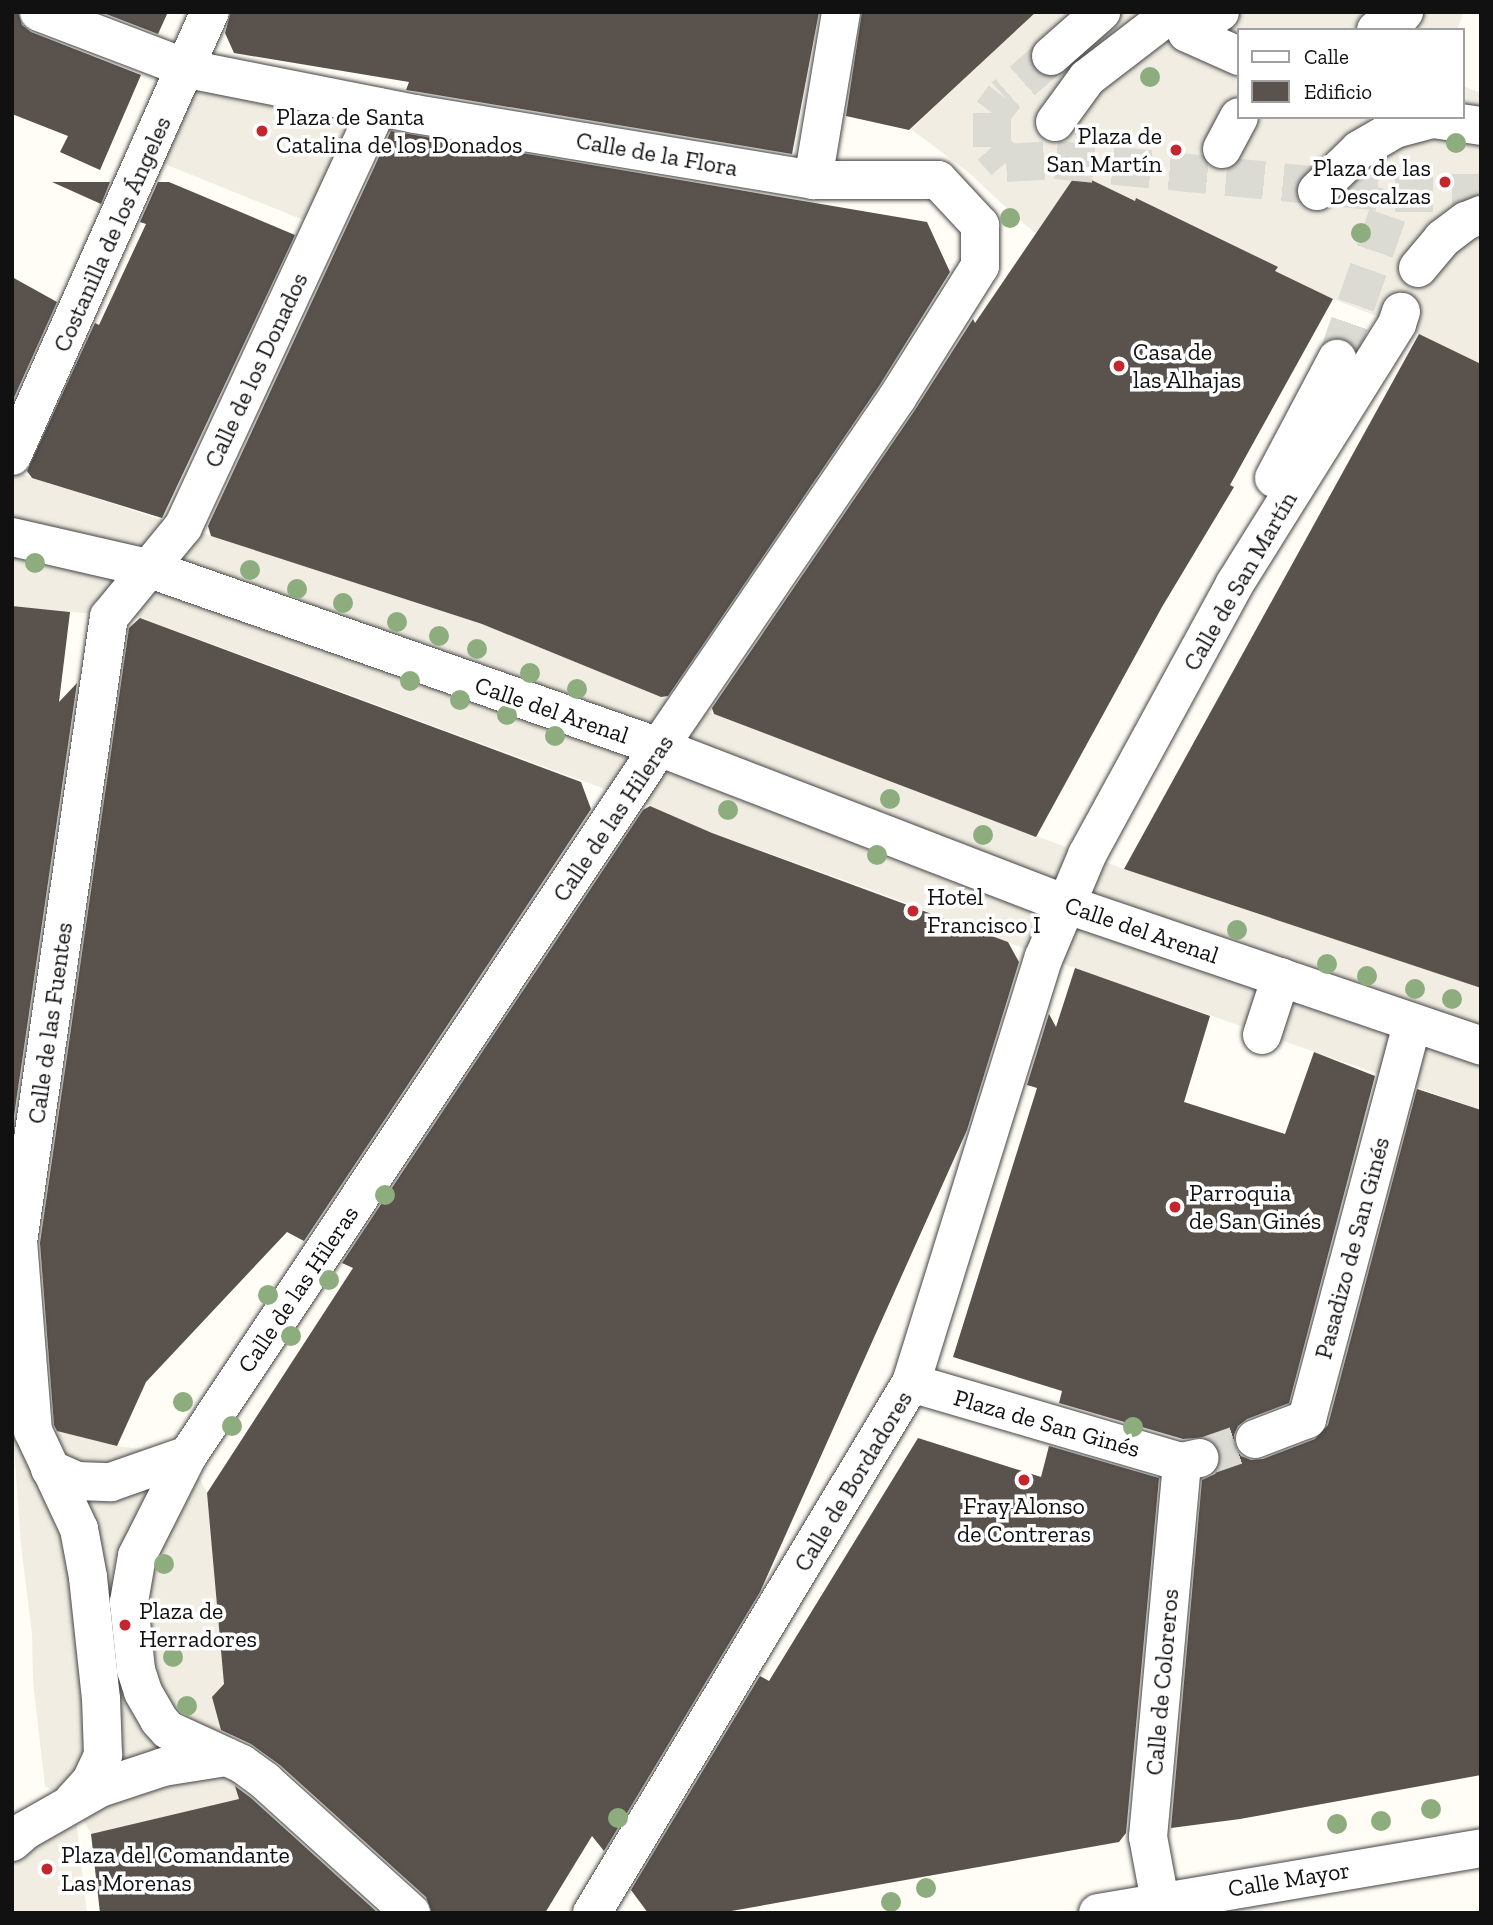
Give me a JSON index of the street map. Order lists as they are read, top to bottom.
{
  "streets": {
    "street": [
      "Calle de la Flora",
      "Costanilla de los Ángeles",
      "Calle de los Donados",
      "Calle de San Martín",
      "Calle del Arenal",
      "Calle de las Hileras",
      "Calle de las Fuentes",
      "Pasadizo de San Ginés",
      "Plaza de San Ginés",
      "Calle de Bordadores",
      "Calle de Coloreros",
      "Calle Mayor"
    ]
  },
  "crossings": [
    ["Calle de la Flora", "Calle de los Donados"],
    ["Calle de la Flora", "Calle de las Hileras"],
    ["Calle de los Donados", "Calle del Arenal"],
    ["Calle de los Donados", "Calle de las Fuentes"],
    ["Calle de San Martín", "Calle de Bordadores"],
    ["Calle del Arenal", "Calle de las Hileras"],
    ["Calle del Arenal", "Pasadizo de San Ginés"],
    ["Calle del Arenal", "Calle de Bordadores"],
    ["Plaza de San Ginés", "Calle de Bordadores"],
    ["Plaza de San Ginés", "Calle de Coloreros"],
    ["Calle de Coloreros", "Calle Mayor"]
  ],
  "places": [
    "Plaza de Santa Catalina de los Donados",
    "Plaza de San Martín",
    "Plaza de las Descalzas",
    "Casa de las Alhajas",
    "Hotel Francisco I",
    "Parroquia de San Ginés",
    "Fray Alonso de Contreras",
    "Plaza de Herradores",
    "Plaza del Comandante Las Morenas"
  ],
  "legend": ["Calle", "Edificio"]
}
